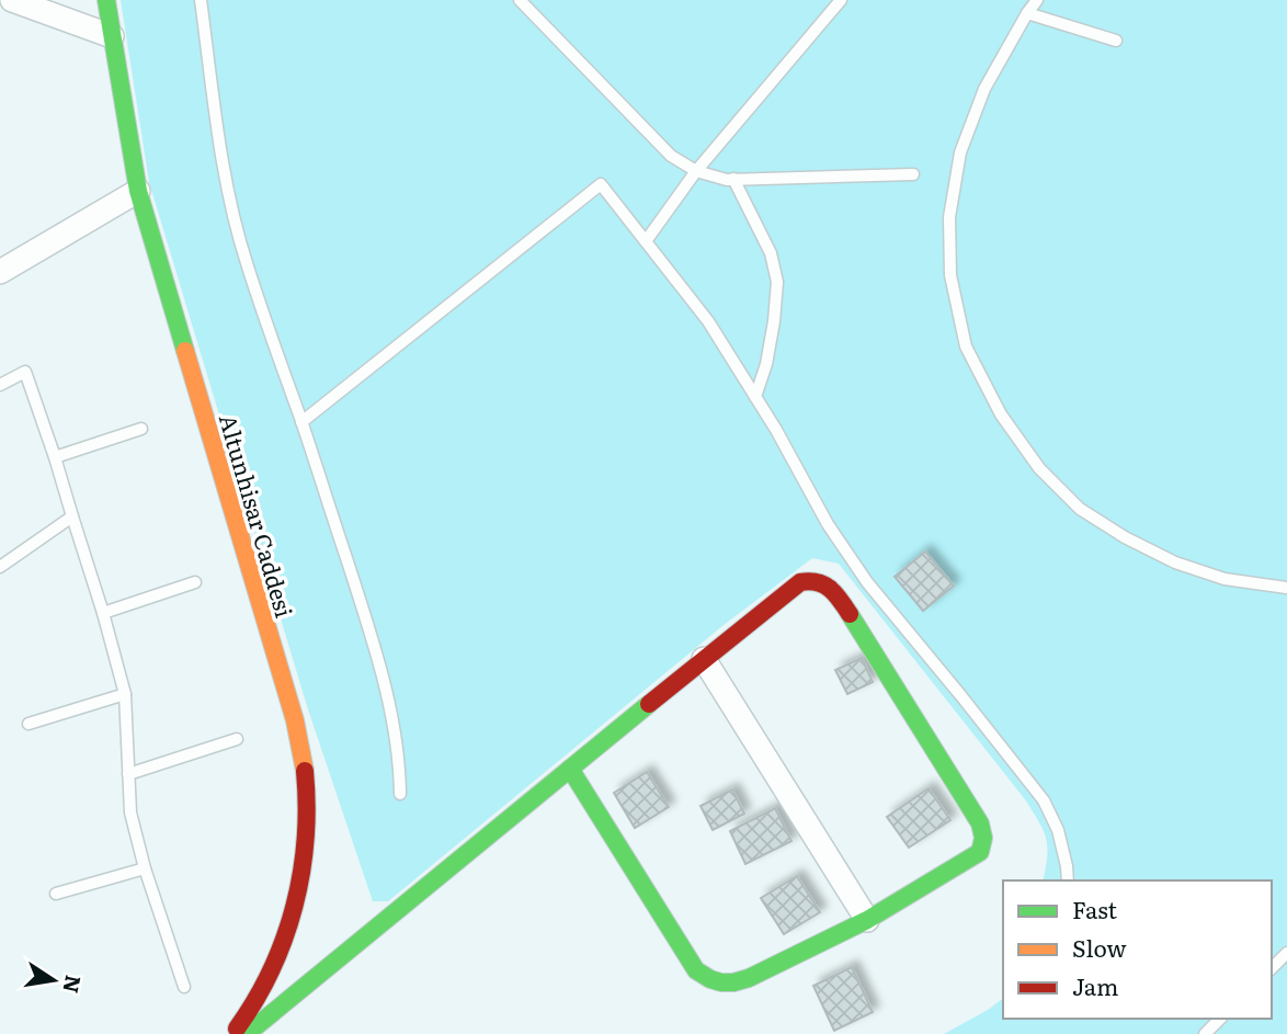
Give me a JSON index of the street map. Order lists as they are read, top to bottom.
{
  "streets": {
    "street": ["Altunhisar Caddesi"]
  },
  "legend": ["Fast", "Slow", "Jam"],
  "north": "right"
}
